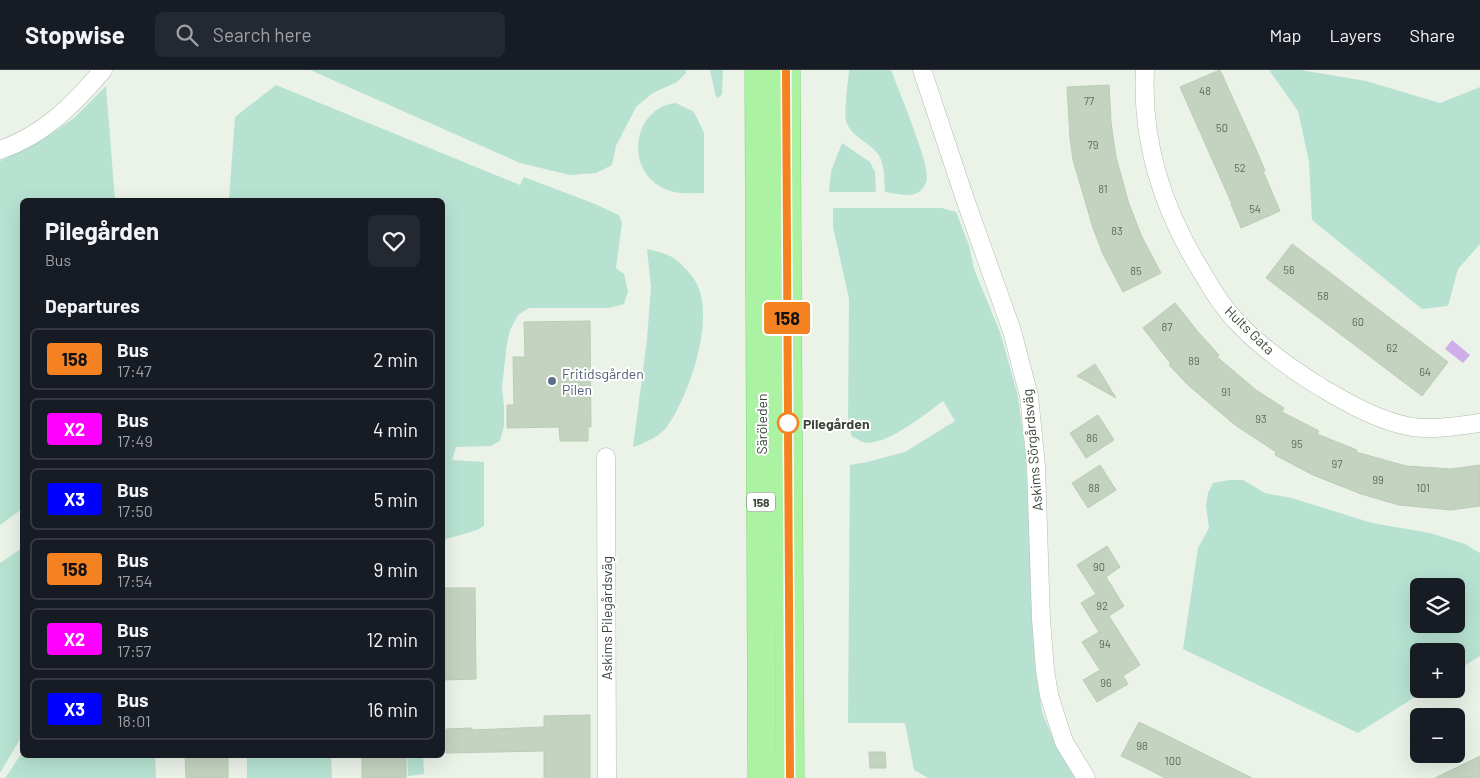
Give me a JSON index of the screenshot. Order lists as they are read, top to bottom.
{
  "streets": {
    "main road": ["Säröleden", "158"],
    "street": ["Hults Gata", "Askims Sörgårdsväg", "Askims Pilegårdsväg"]
  },
  "places": ["Fritidsgården Pilen", "Pilegården"],
  "lines": ["bus line 158"],
  "house_numbers": [
    "48",
    "77",
    "50",
    "79",
    "52",
    "81",
    "54",
    "83",
    "56",
    "85",
    "58",
    "60",
    "87",
    "62",
    "89",
    "64",
    "91",
    "93",
    "86",
    "95",
    "97",
    "99",
    "88",
    "101",
    "90",
    "92",
    "94",
    "96",
    "98",
    "100"
  ],
  "page": {
    "header": "Stopwise",
    "search": "Search here",
    "nav": ["Map", "Layers", "Share"],
    "on_map": "158",
    "heading": [
      ["Pilegården", "Bus"],
      "Departures"
    ],
    "list": [
      {
        "mark": "158",
        "name": "Bus",
        "note": "17:47",
        "value": "2 min"
      },
      {
        "mark": "X2",
        "name": "Bus",
        "note": "17:49",
        "value": "4 min"
      },
      {
        "mark": "X3",
        "name": "Bus",
        "note": "17:50",
        "value": "5 min"
      },
      {
        "mark": "158",
        "name": "Bus",
        "note": "17:54",
        "value": "9 min"
      },
      {
        "mark": "X2",
        "name": "Bus",
        "note": "17:57",
        "value": "12 min"
      },
      {
        "mark": "X3",
        "name": "Bus",
        "note": "18:01",
        "value": "16 min"
      }
    ],
    "map_buttons": ["+", "−"]
  }
}
